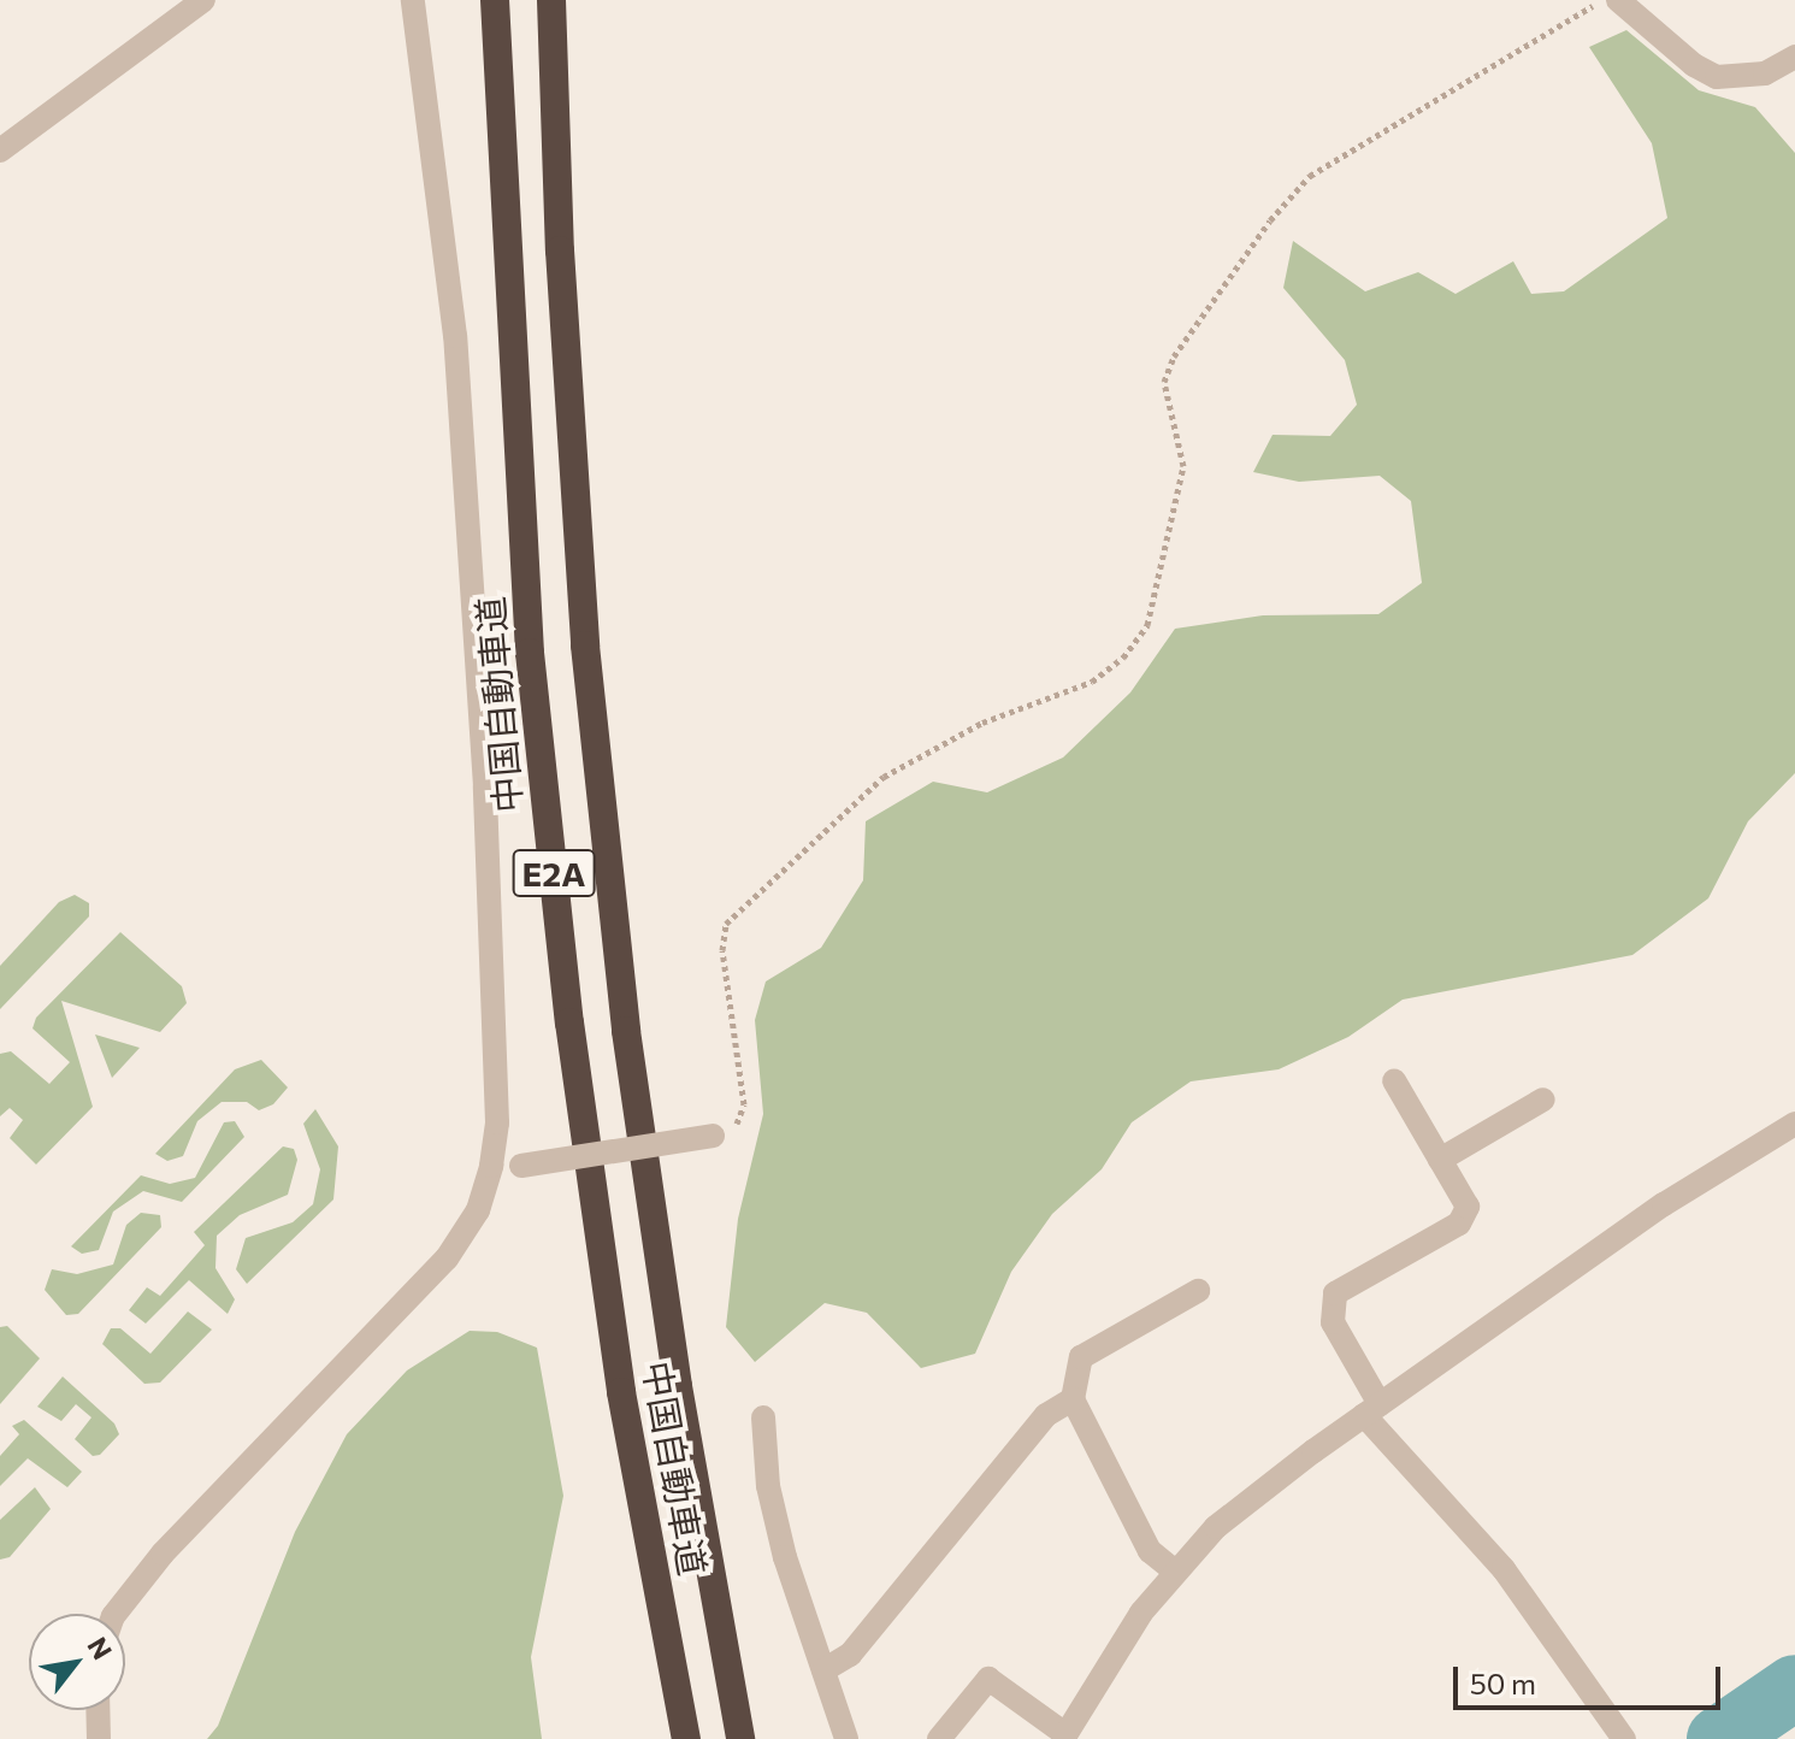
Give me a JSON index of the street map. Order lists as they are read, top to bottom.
{
  "streets": {
    "highway": ["中国自動車道", "E2A"]
  },
  "scale_bar": "50 m",
  "north": "top right"
}
